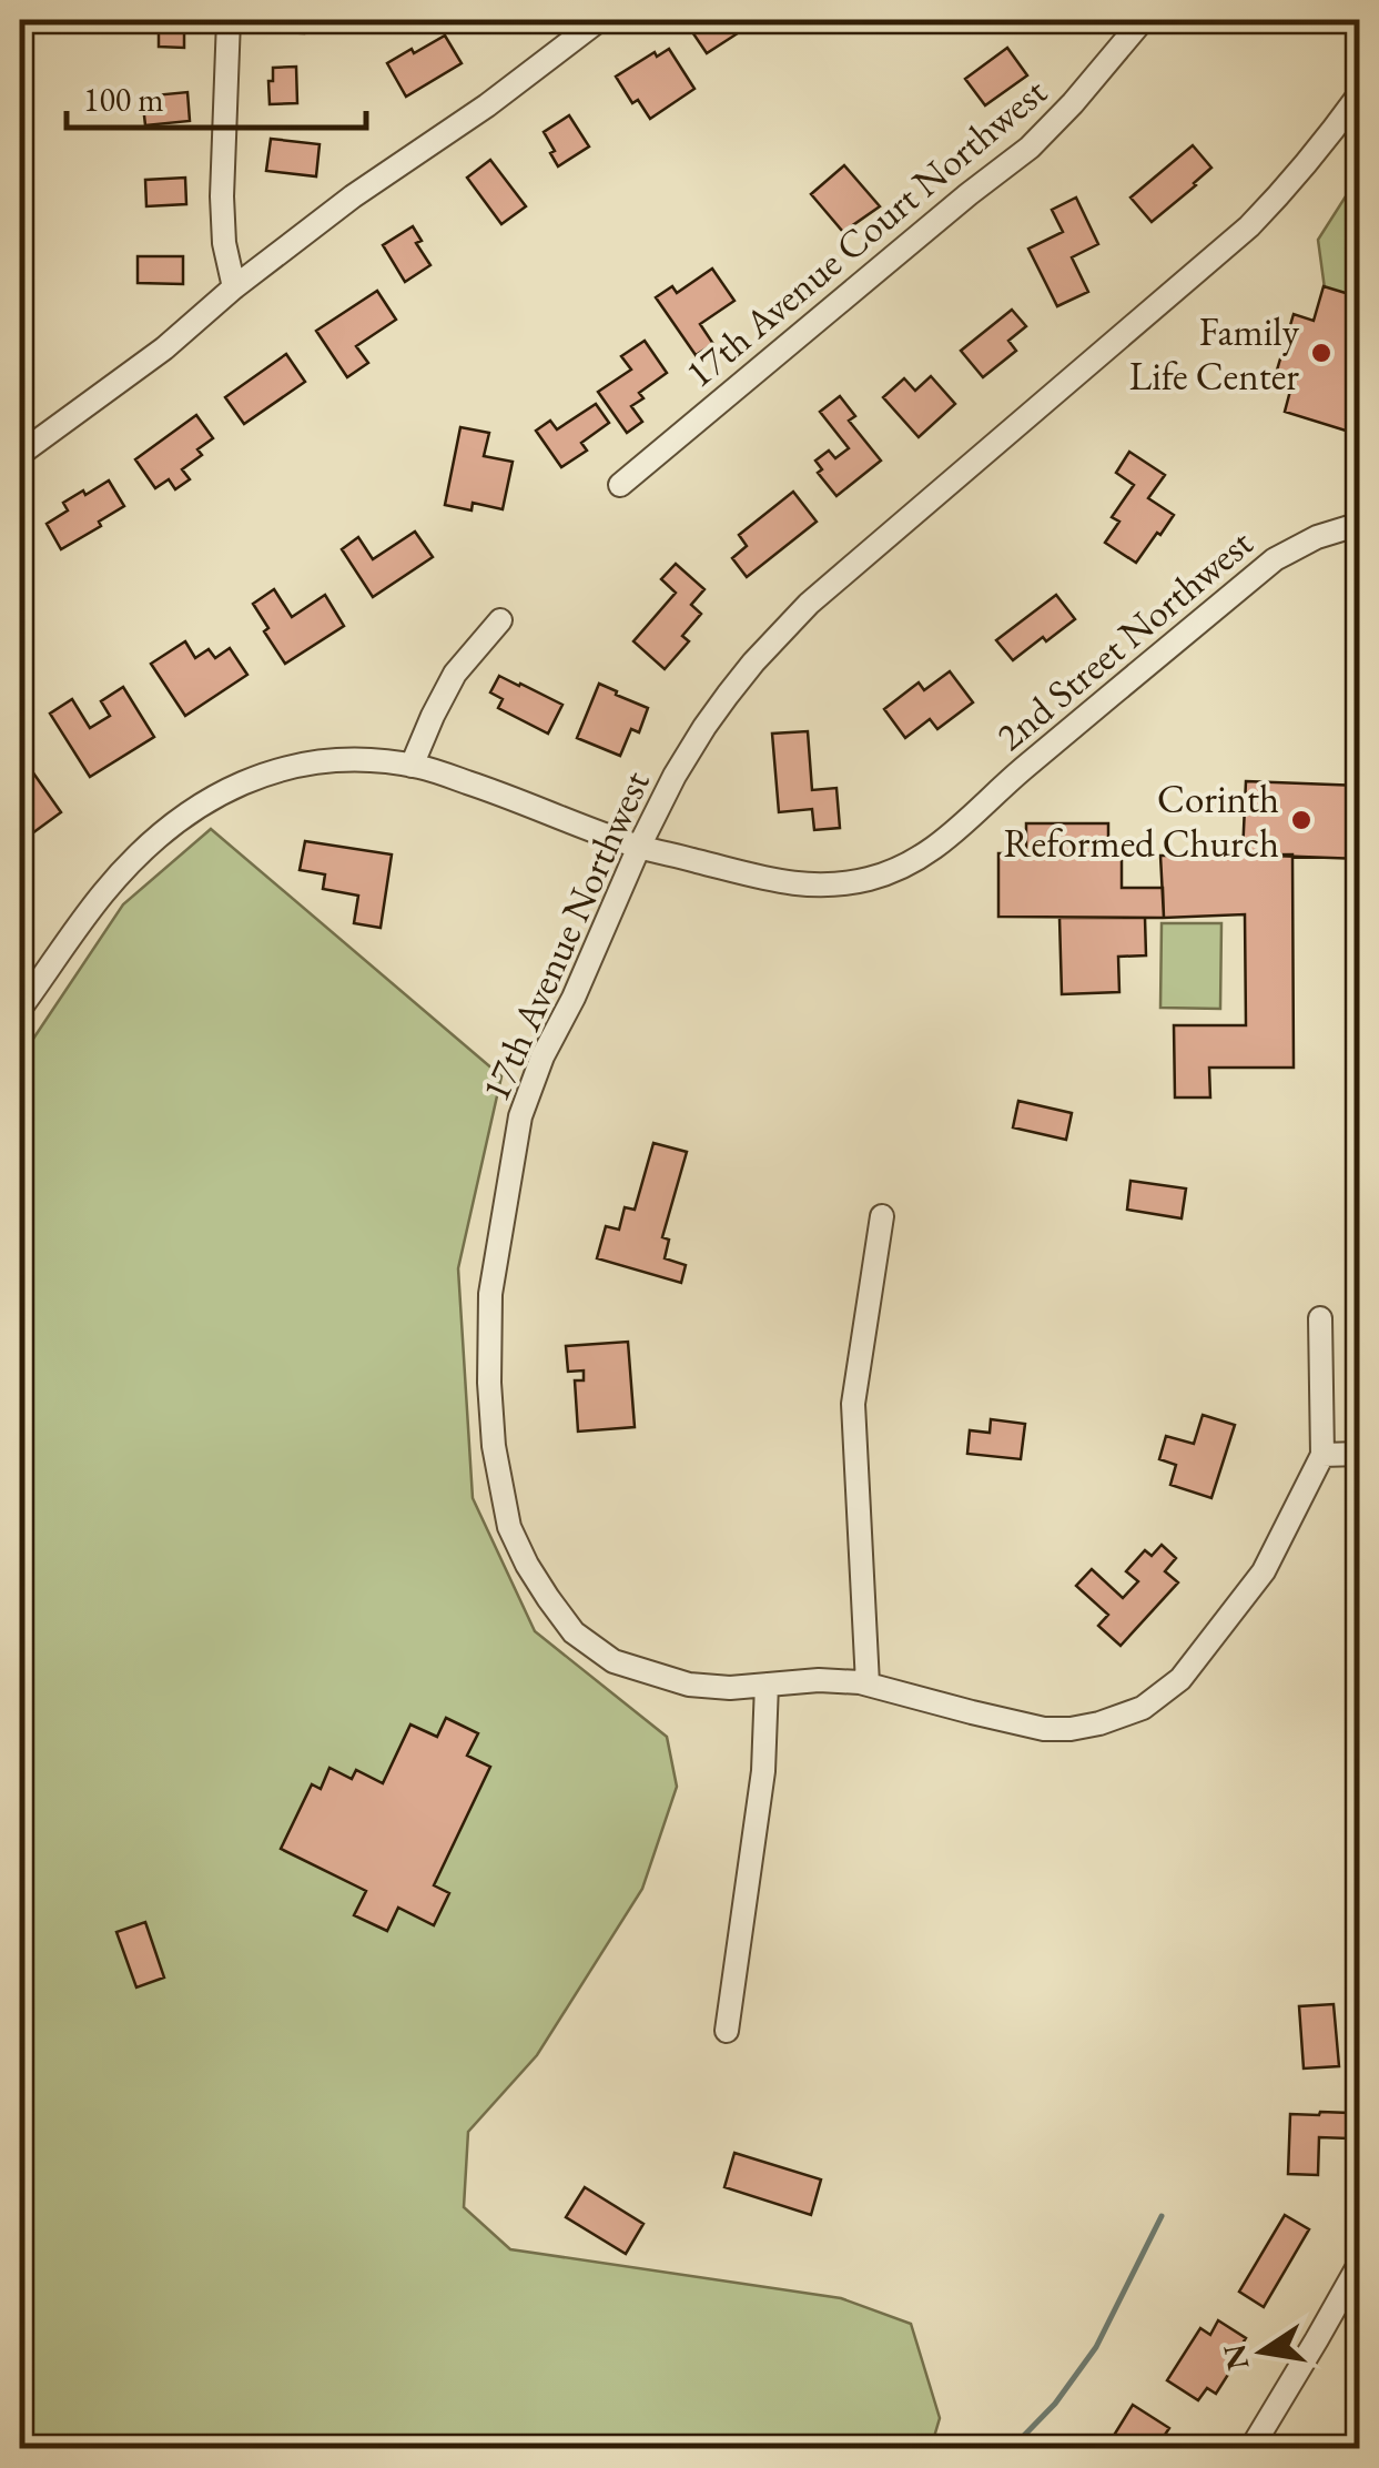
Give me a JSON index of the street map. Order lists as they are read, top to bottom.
{
  "streets": {
    "street": ["17th Avenue Court Northwest", "2nd Street Northwest", "17th Avenue Northwest"]
  },
  "crossings": [
    ["2nd Street Northwest", "17th Avenue Northwest"]
  ],
  "places": ["Family Life Center", "Corinth Reformed Church"],
  "scale_bar": "100 m",
  "north": "left"
}
